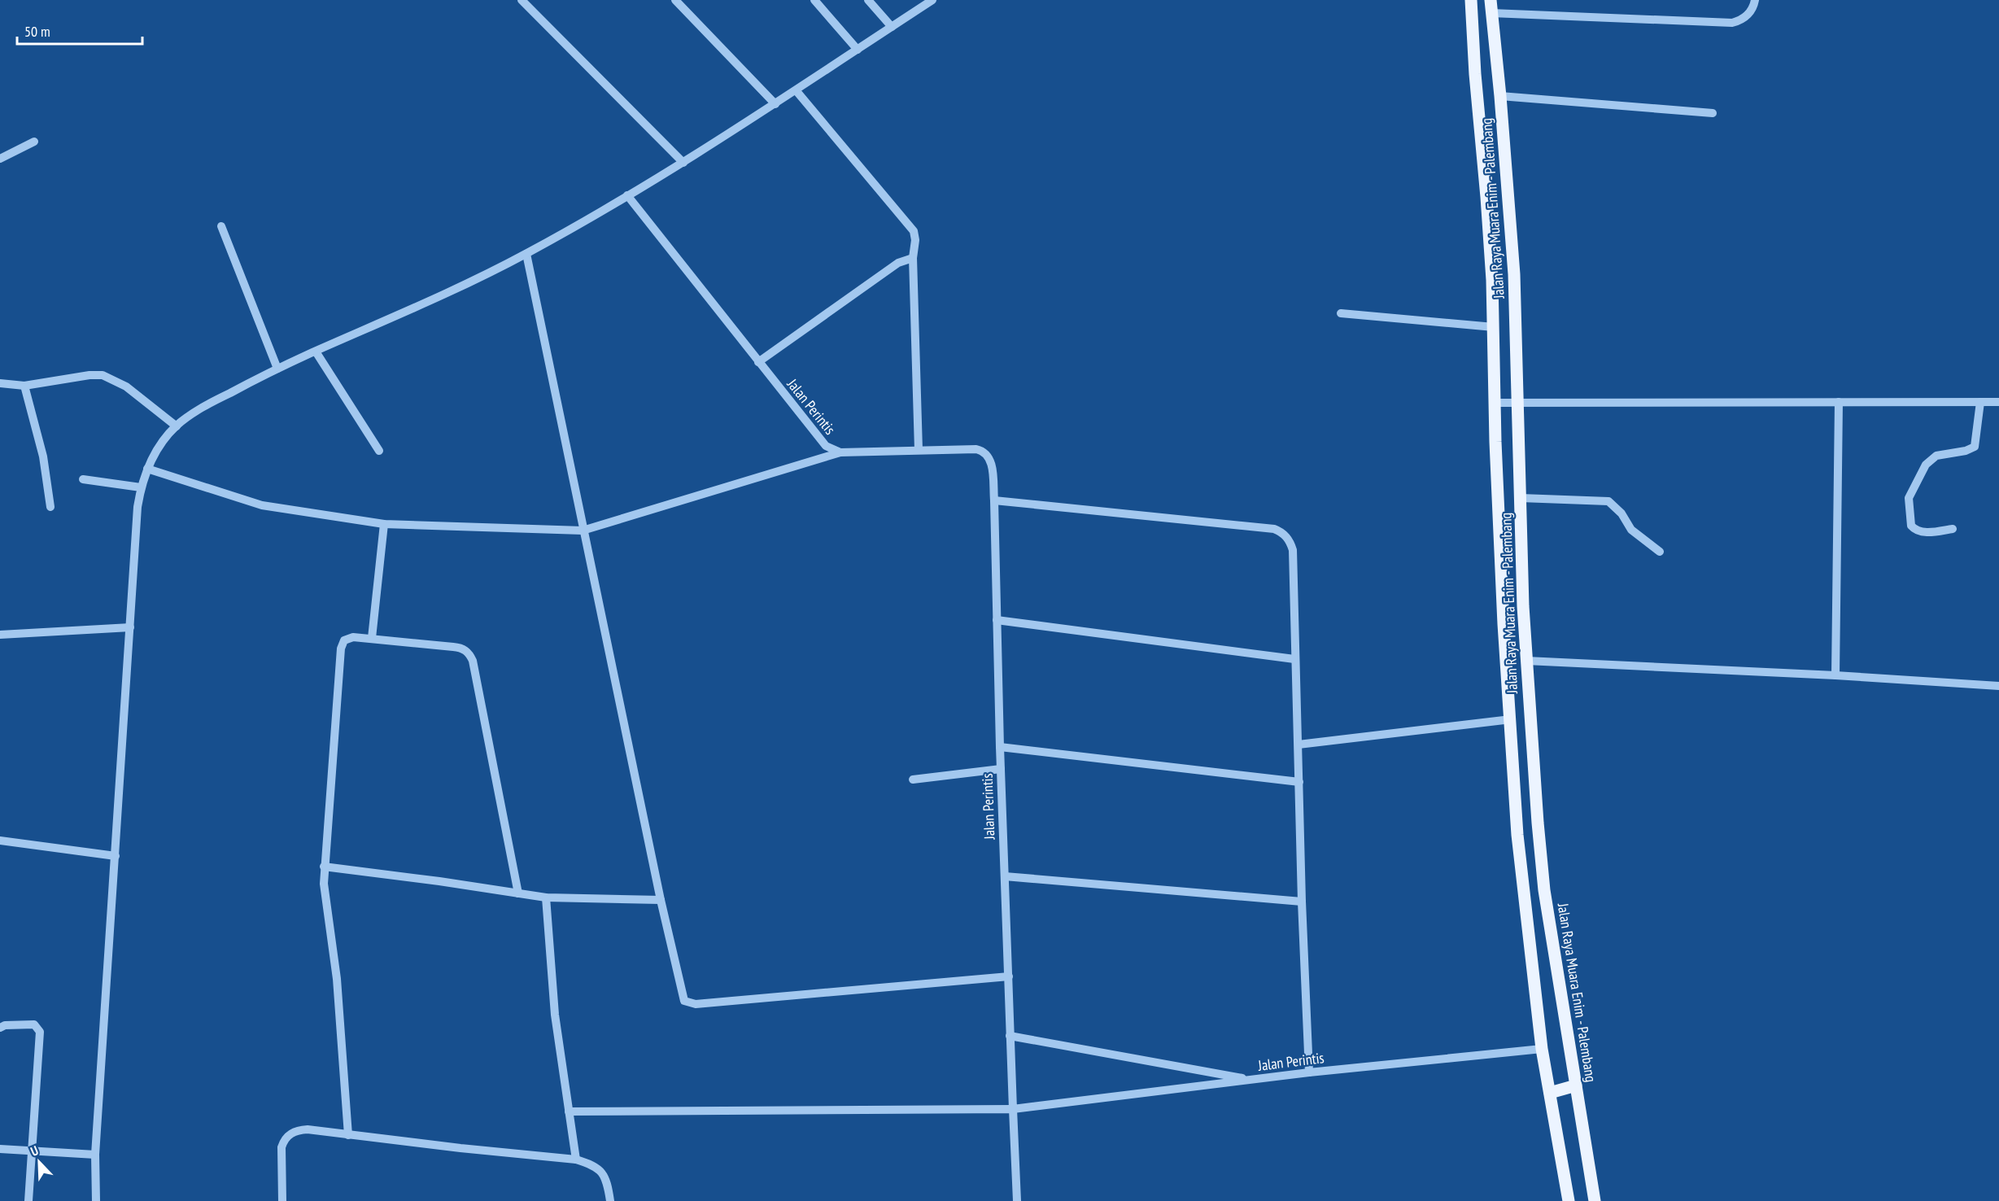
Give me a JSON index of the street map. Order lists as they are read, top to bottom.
{
  "streets": {
    "main road": ["Jalan Raya Muara Enim - Palembang"],
    "street": ["Jalan Perintis"]
  },
  "crossings": [
    ["Jalan Raya Muara Enim - Palembang", "Jalan Perintis"]
  ],
  "scale_bar": "50 m",
  "north": "top left"
}
